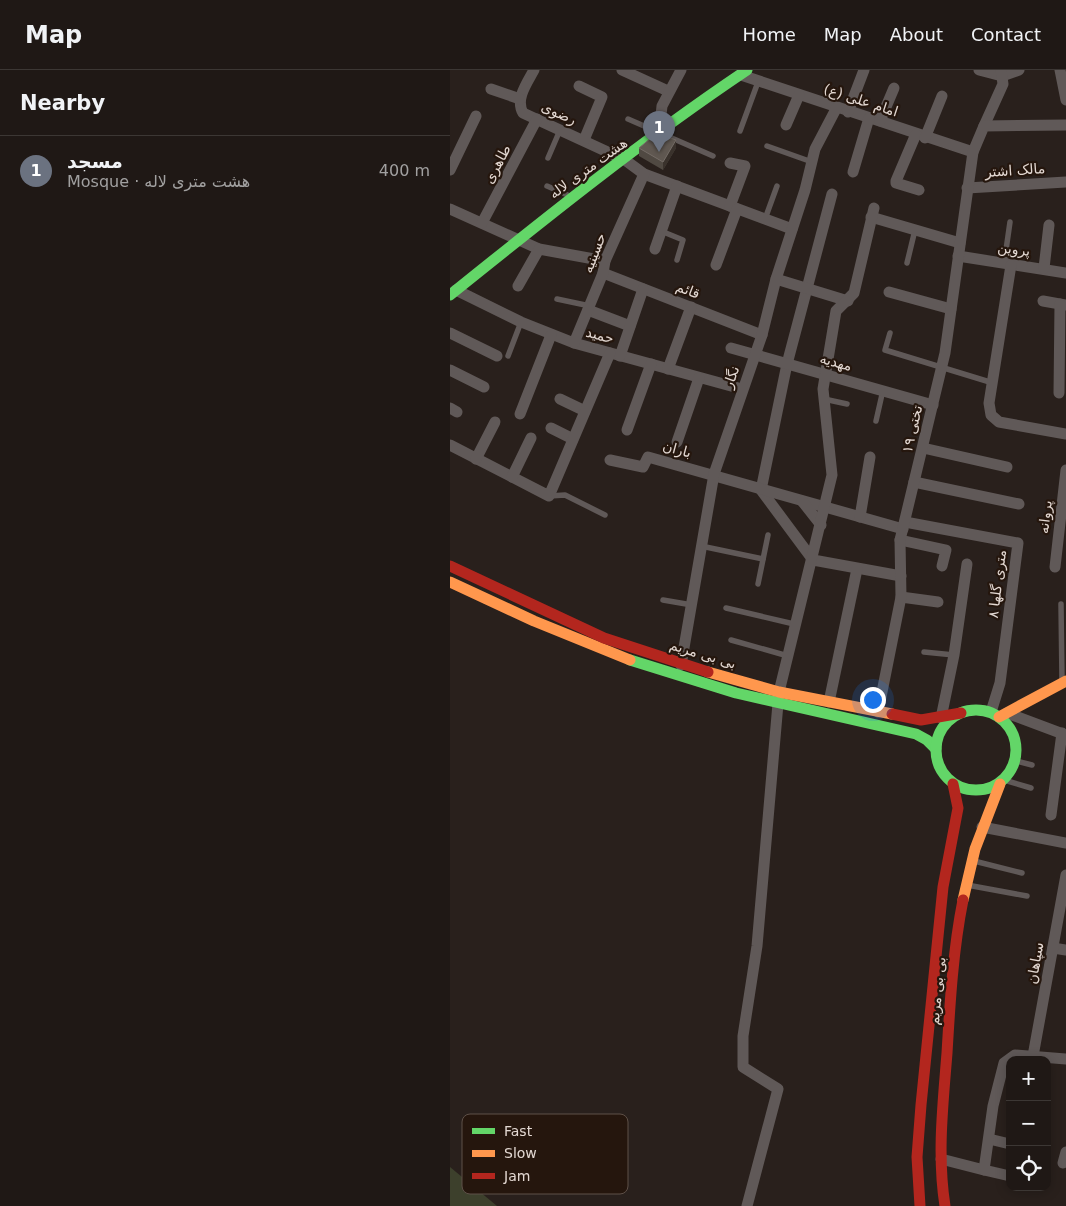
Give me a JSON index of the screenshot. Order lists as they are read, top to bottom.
{
  "streets": {
    "street": [
      "امام علی (ع)",
      "رضوی",
      "طاهری",
      "هشت متری لاله",
      "مالک اشتر",
      "پروین",
      "حسینیه",
      "قائم",
      "حمید",
      "مهدیه",
      "نگار",
      "تختی ۱۹",
      "باران",
      "پروانه",
      "۸ متری گلها",
      "بی بی مریم",
      "سپاهان"
    ]
  },
  "crossings": [
    ["امام علی (ع)", "هشت متری لاله"],
    ["امام علی (ع)", "نگار"],
    ["امام علی (ع)", "تختی ۱۹"],
    ["رضوی", "طاهری"],
    ["رضوی", "هشت متری لاله"],
    ["رضوی", "حسینیه"],
    ["رضوی", "نگار"],
    ["هشت متری لاله", "حمید"],
    ["مالک اشتر", "تختی ۱۹"],
    ["پروین", "تختی ۱۹"],
    ["حسینیه", "قائم"],
    ["حسینیه", "حمید"],
    ["قائم", "نگار"],
    ["حمید", "نگار"],
    ["مهدیه", "نگار"],
    ["مهدیه", "تختی ۱۹"],
    ["نگار", "باران"],
    ["نگار", "بی بی مریم"],
    ["تختی ۱۹", "۸ متری گلها"],
    ["تختی ۱۹", "بی بی مریم"],
    ["۸ متری گلها", "بی بی مریم"]
  ],
  "legend": ["Fast", "Slow", "Jam"],
  "page": {
    "header": "Map",
    "nav": [
      "Home",
      "Map",
      "About",
      "Contact"
    ],
    "heading": "Nearby",
    "pins": "1",
    "list": [
      {
        "mark": "1",
        "name": "مسجد",
        "note": "Mosque · هشت متری لاله",
        "value": "400 m"
      }
    ],
    "map_buttons": ["+", "−"]
  }
}
